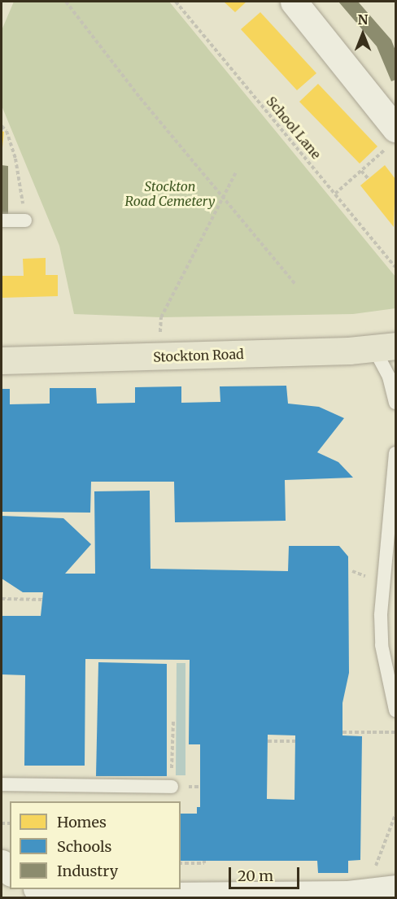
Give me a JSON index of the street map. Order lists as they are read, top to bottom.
{
  "streets": {
    "main road": ["Stockton Road"],
    "path": ["School Lane"]
  },
  "parks": ["Stockton Road Cemetery"],
  "legend": ["Homes", "Schools", "Industry"],
  "scale_bar": "20 m",
  "north": "top"
}
